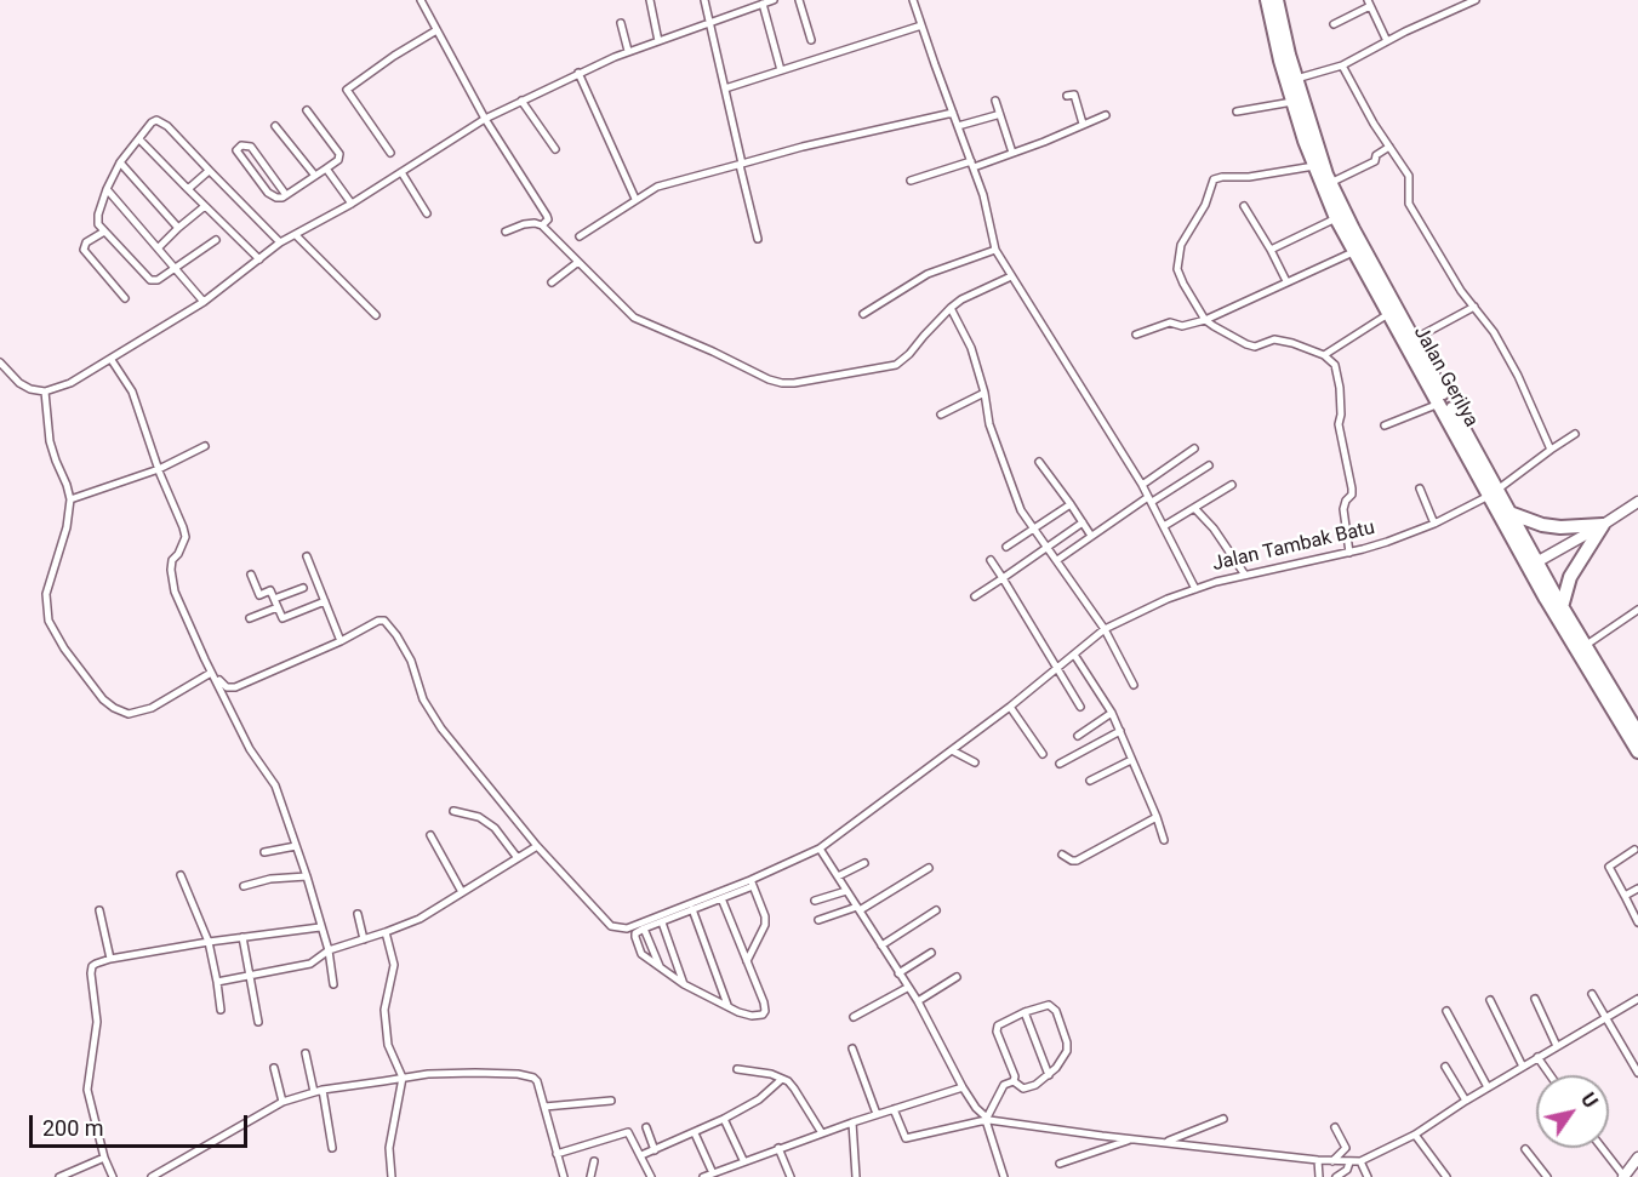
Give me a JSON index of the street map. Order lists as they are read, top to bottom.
{
  "streets": {
    "highway": ["Jalan Gerilya"],
    "street": ["Jalan Tambak Batu"]
  },
  "crossings": [
    ["Jalan Gerilya", "Jalan Tambak Batu"]
  ],
  "scale_bar": "200 m",
  "north": "top right"
}
